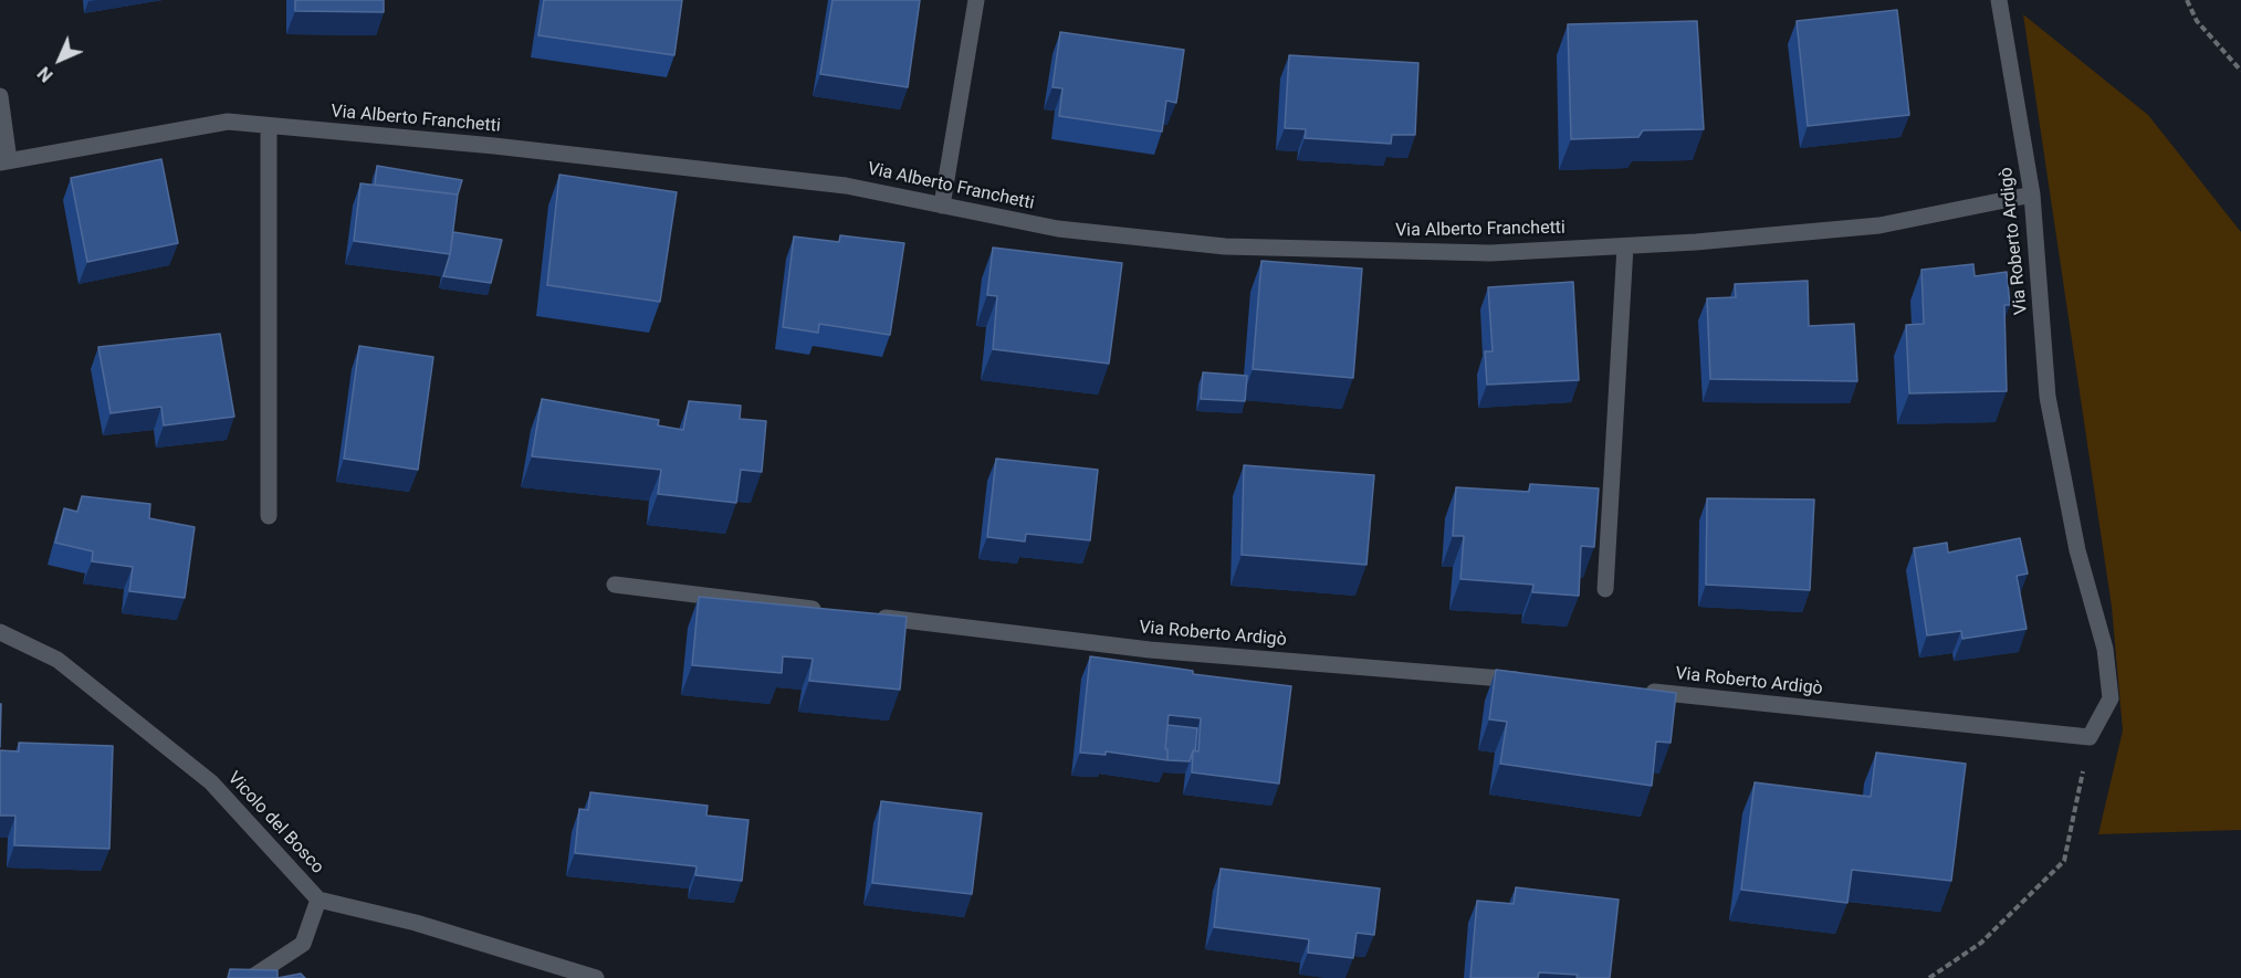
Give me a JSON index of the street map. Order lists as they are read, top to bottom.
{
  "streets": {
    "street": ["Via Alberto Franchetti", "Via Roberto Ardigò", "Vicolo del Bosco"]
  },
  "crossings": [
    ["Via Alberto Franchetti", "Via Roberto Ardigò"]
  ],
  "north": "bottom left"
}
